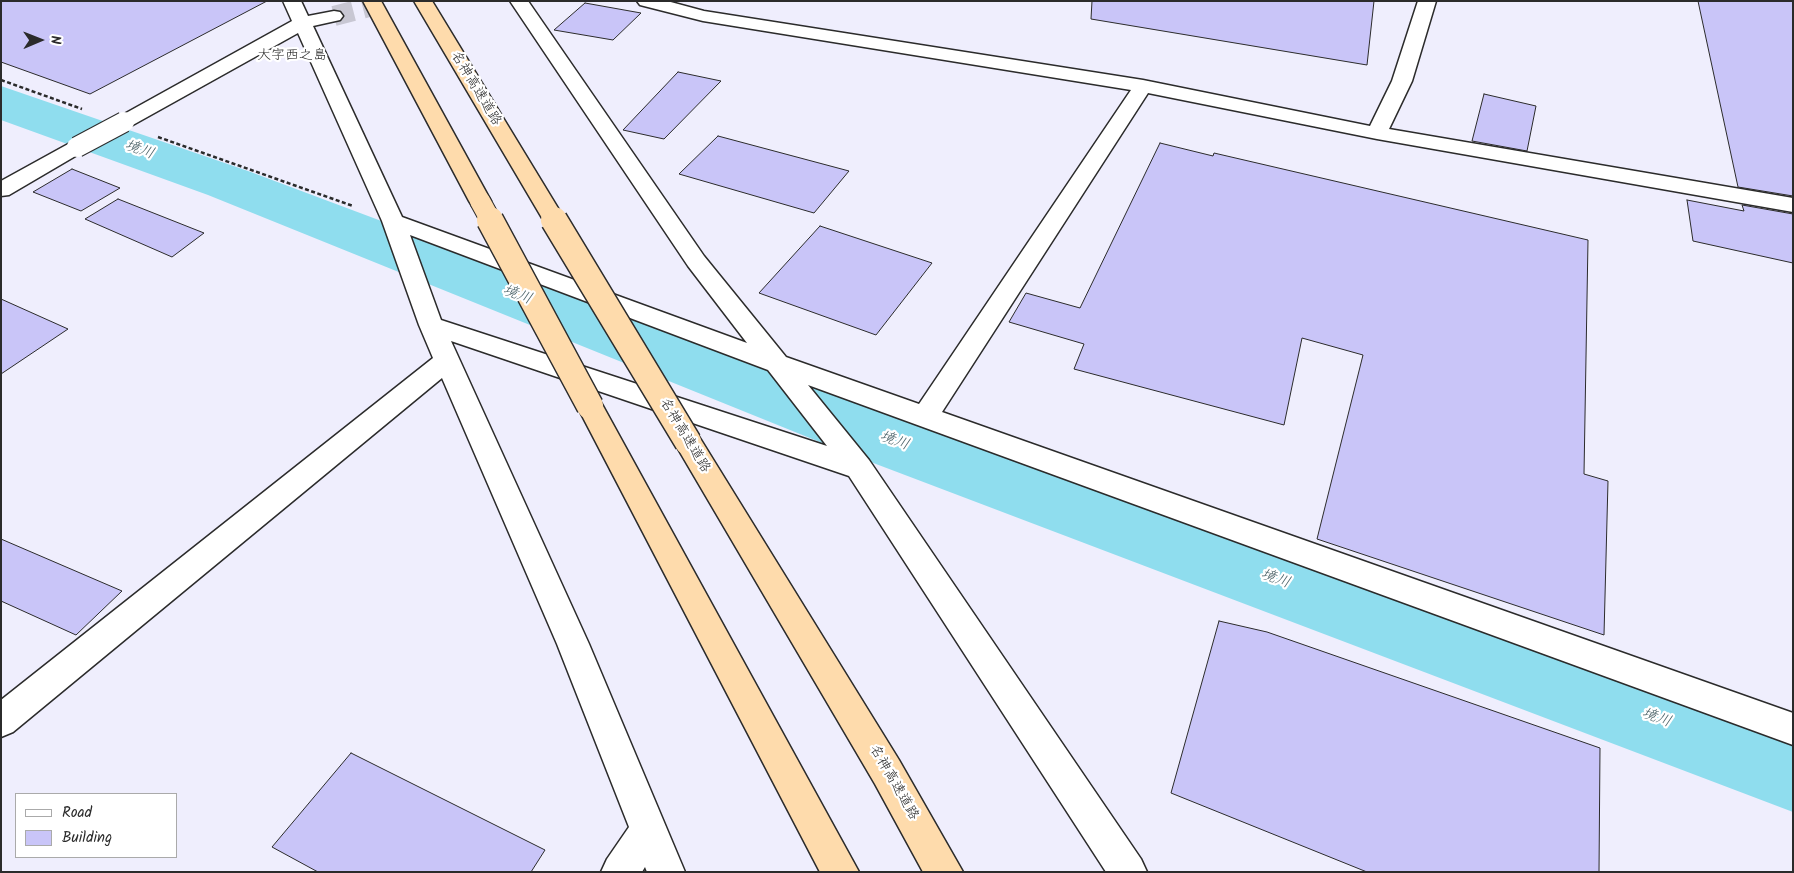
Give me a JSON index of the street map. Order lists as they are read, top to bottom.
{
  "streets": {
    "highway": ["名神高速道路"]
  },
  "districts": ["大字西之島"],
  "water": ["境川"],
  "legend": ["Road", "Building"],
  "north": "right"
}
